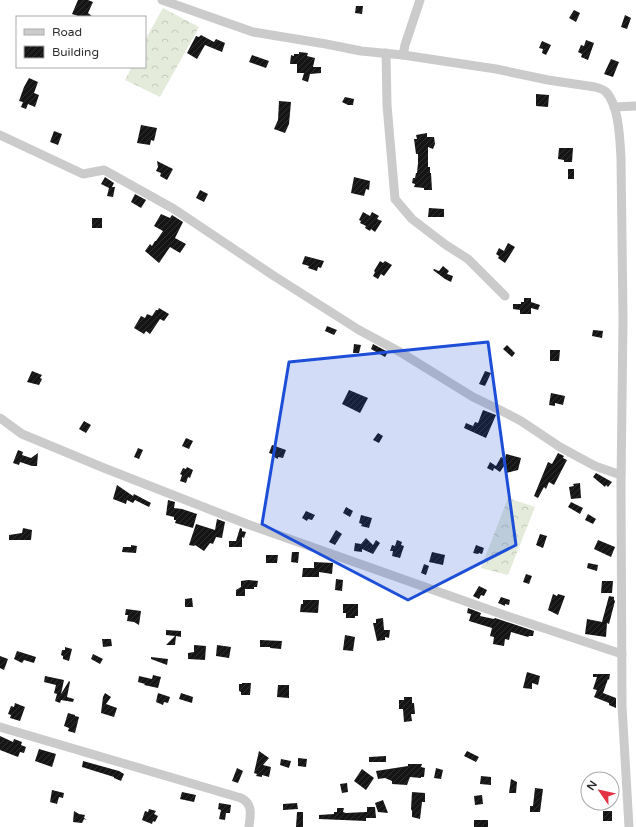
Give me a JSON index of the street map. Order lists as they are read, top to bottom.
{
  "legend": ["Road", "Building"],
  "north": "top left"
}
